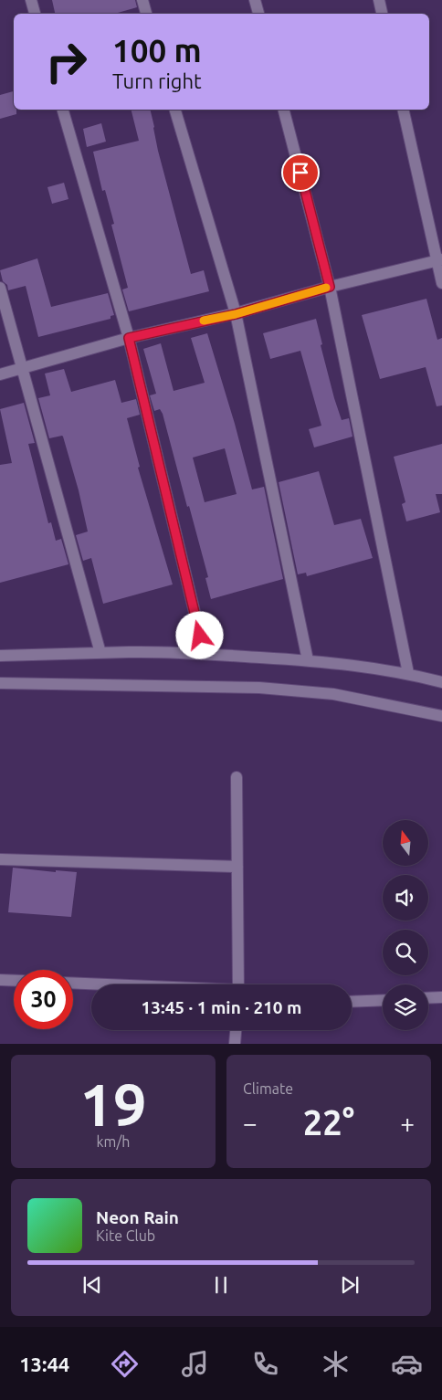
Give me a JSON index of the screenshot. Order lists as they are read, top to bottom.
{
  "north": "top",
  "page": {
    "turn": ["100 m", "Turn right"],
    "limit": "30",
    "trip": "13:45 · 1 min · 210 m",
    "tile": [
      ["19", "km/h"],
      "Climate"
    ],
    "heat": ["−", "22°", "+"],
    "song": ["Neon Rain", "Kite Club"],
    "tabs": "13:44"
  }
}
